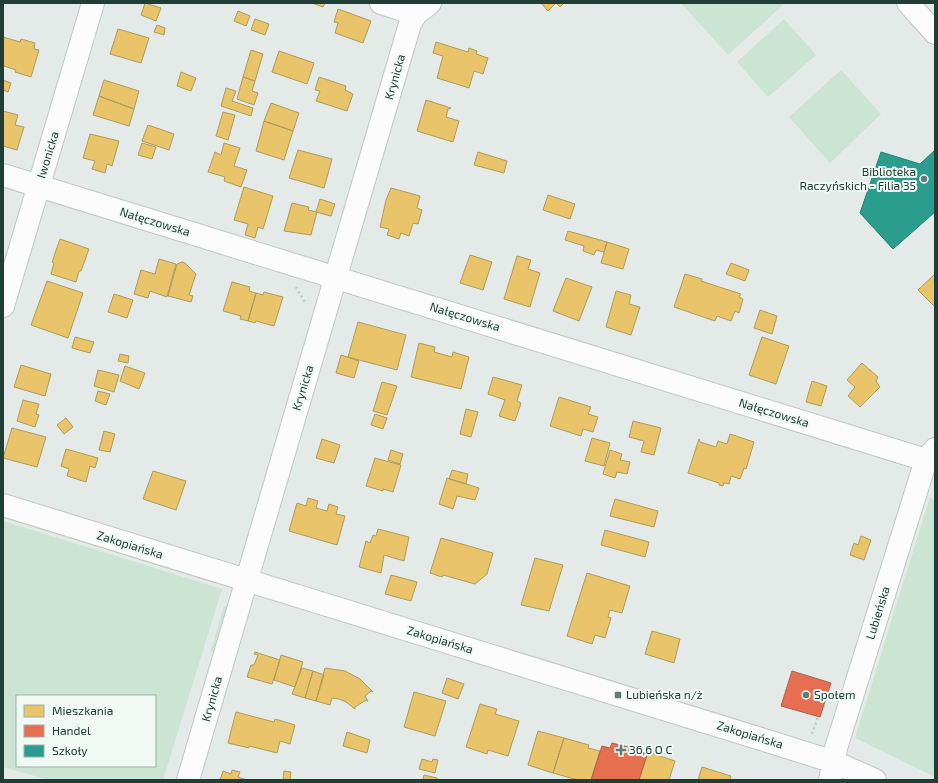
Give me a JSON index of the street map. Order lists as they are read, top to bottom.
{
  "streets": {
    "street": [
      "Krynicka",
      "Iwonicka",
      "Nałęczowska",
      "Zakopiańska",
      "Lubieńska"
    ]
  },
  "crossings": [
    ["Krynicka", "Nałęczowska"],
    ["Krynicka", "Zakopiańska"],
    ["Iwonicka", "Nałęczowska"],
    ["Nałęczowska", "Lubieńska"],
    ["Zakopiańska", "Lubieńska"]
  ],
  "places": {
    "other": ["Biblioteka Raczyńskich - Filia 35", "Społem"],
    "transit": ["Lubieńska n/ż"],
    "health": ["36,6 O C"]
  },
  "legend": ["Mieszkania", "Handel", "Szkoły"]
}
